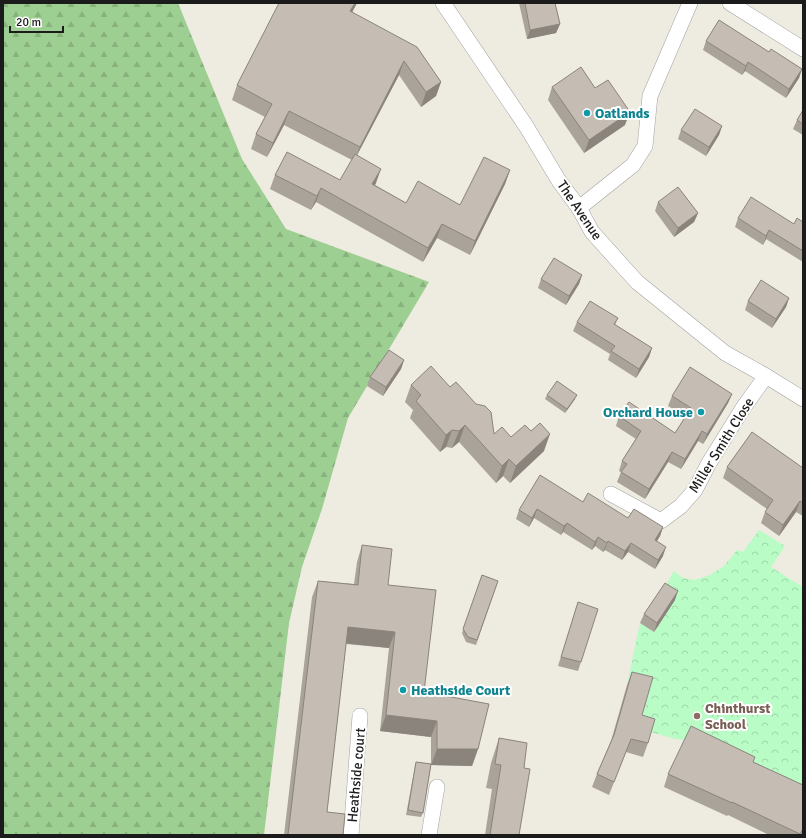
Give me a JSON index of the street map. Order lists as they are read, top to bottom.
{
  "streets": {
    "street": ["The Avenue", "Miller Smith Close", "Heathside court"]
  },
  "crossings": [
    ["The Avenue", "Miller Smith Close"]
  ],
  "places": [
    "Oatlands",
    "Orchard House",
    "Heathside Court",
    "Chinthurst School"
  ],
  "scale_bar": "20 m"
}
